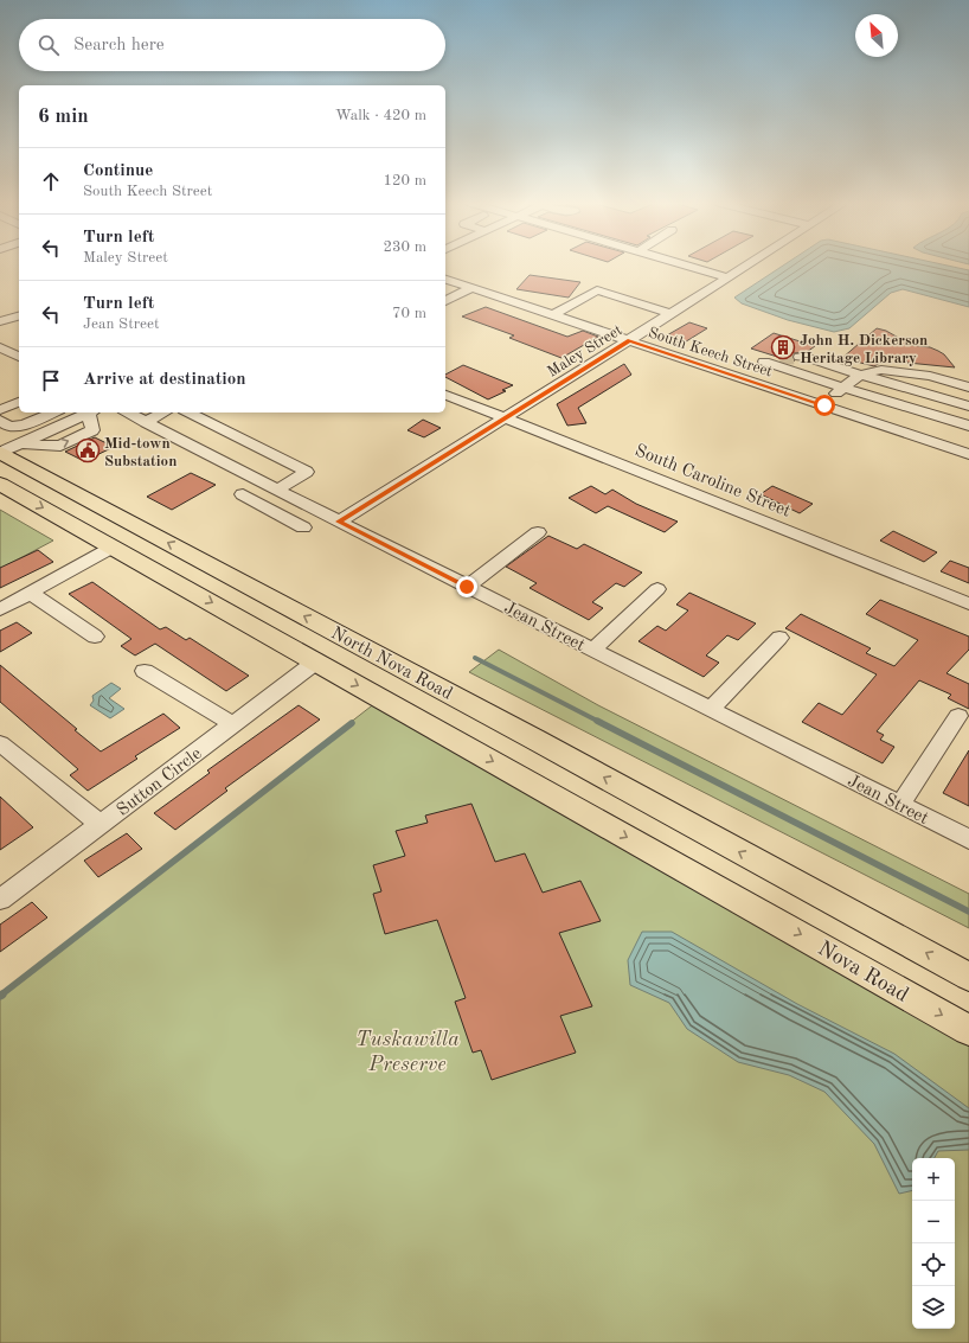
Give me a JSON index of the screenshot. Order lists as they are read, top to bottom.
{
  "streets": {
    "main road": ["North Nova Road", "Nova Road"],
    "street": [
      "Maley Street",
      "South Keech Street",
      "South Caroline Street",
      "Jean Street",
      "Sutton Circle"
    ]
  },
  "crossings": [
    ["Maley Street", "South Keech Street"],
    ["Maley Street", "South Caroline Street"],
    ["Maley Street", "Jean Street"],
    ["North Nova Road", "Sutton Circle"],
    ["North Nova Road", "Nova Road"]
  ],
  "one_way": ["Nova Road"],
  "parks": ["Tuskawilla Preserve"],
  "places": {
    "building": ["John H. Dickerson Heritage Library"],
    "public building": ["Mid-town Substation"]
  },
  "north": "top left",
  "page": {
    "search": "Search here",
    "heading": ["6 min", "Walk · 420 m"],
    "list": [
      ["Continue", "South Keech Street", "120 m"],
      ["Turn left", "Maley Street", "230 m"],
      ["Turn left", "Jean Street", "70 m"],
      "Arrive at destination"
    ],
    "map_buttons": ["+", "−"]
  }
}
